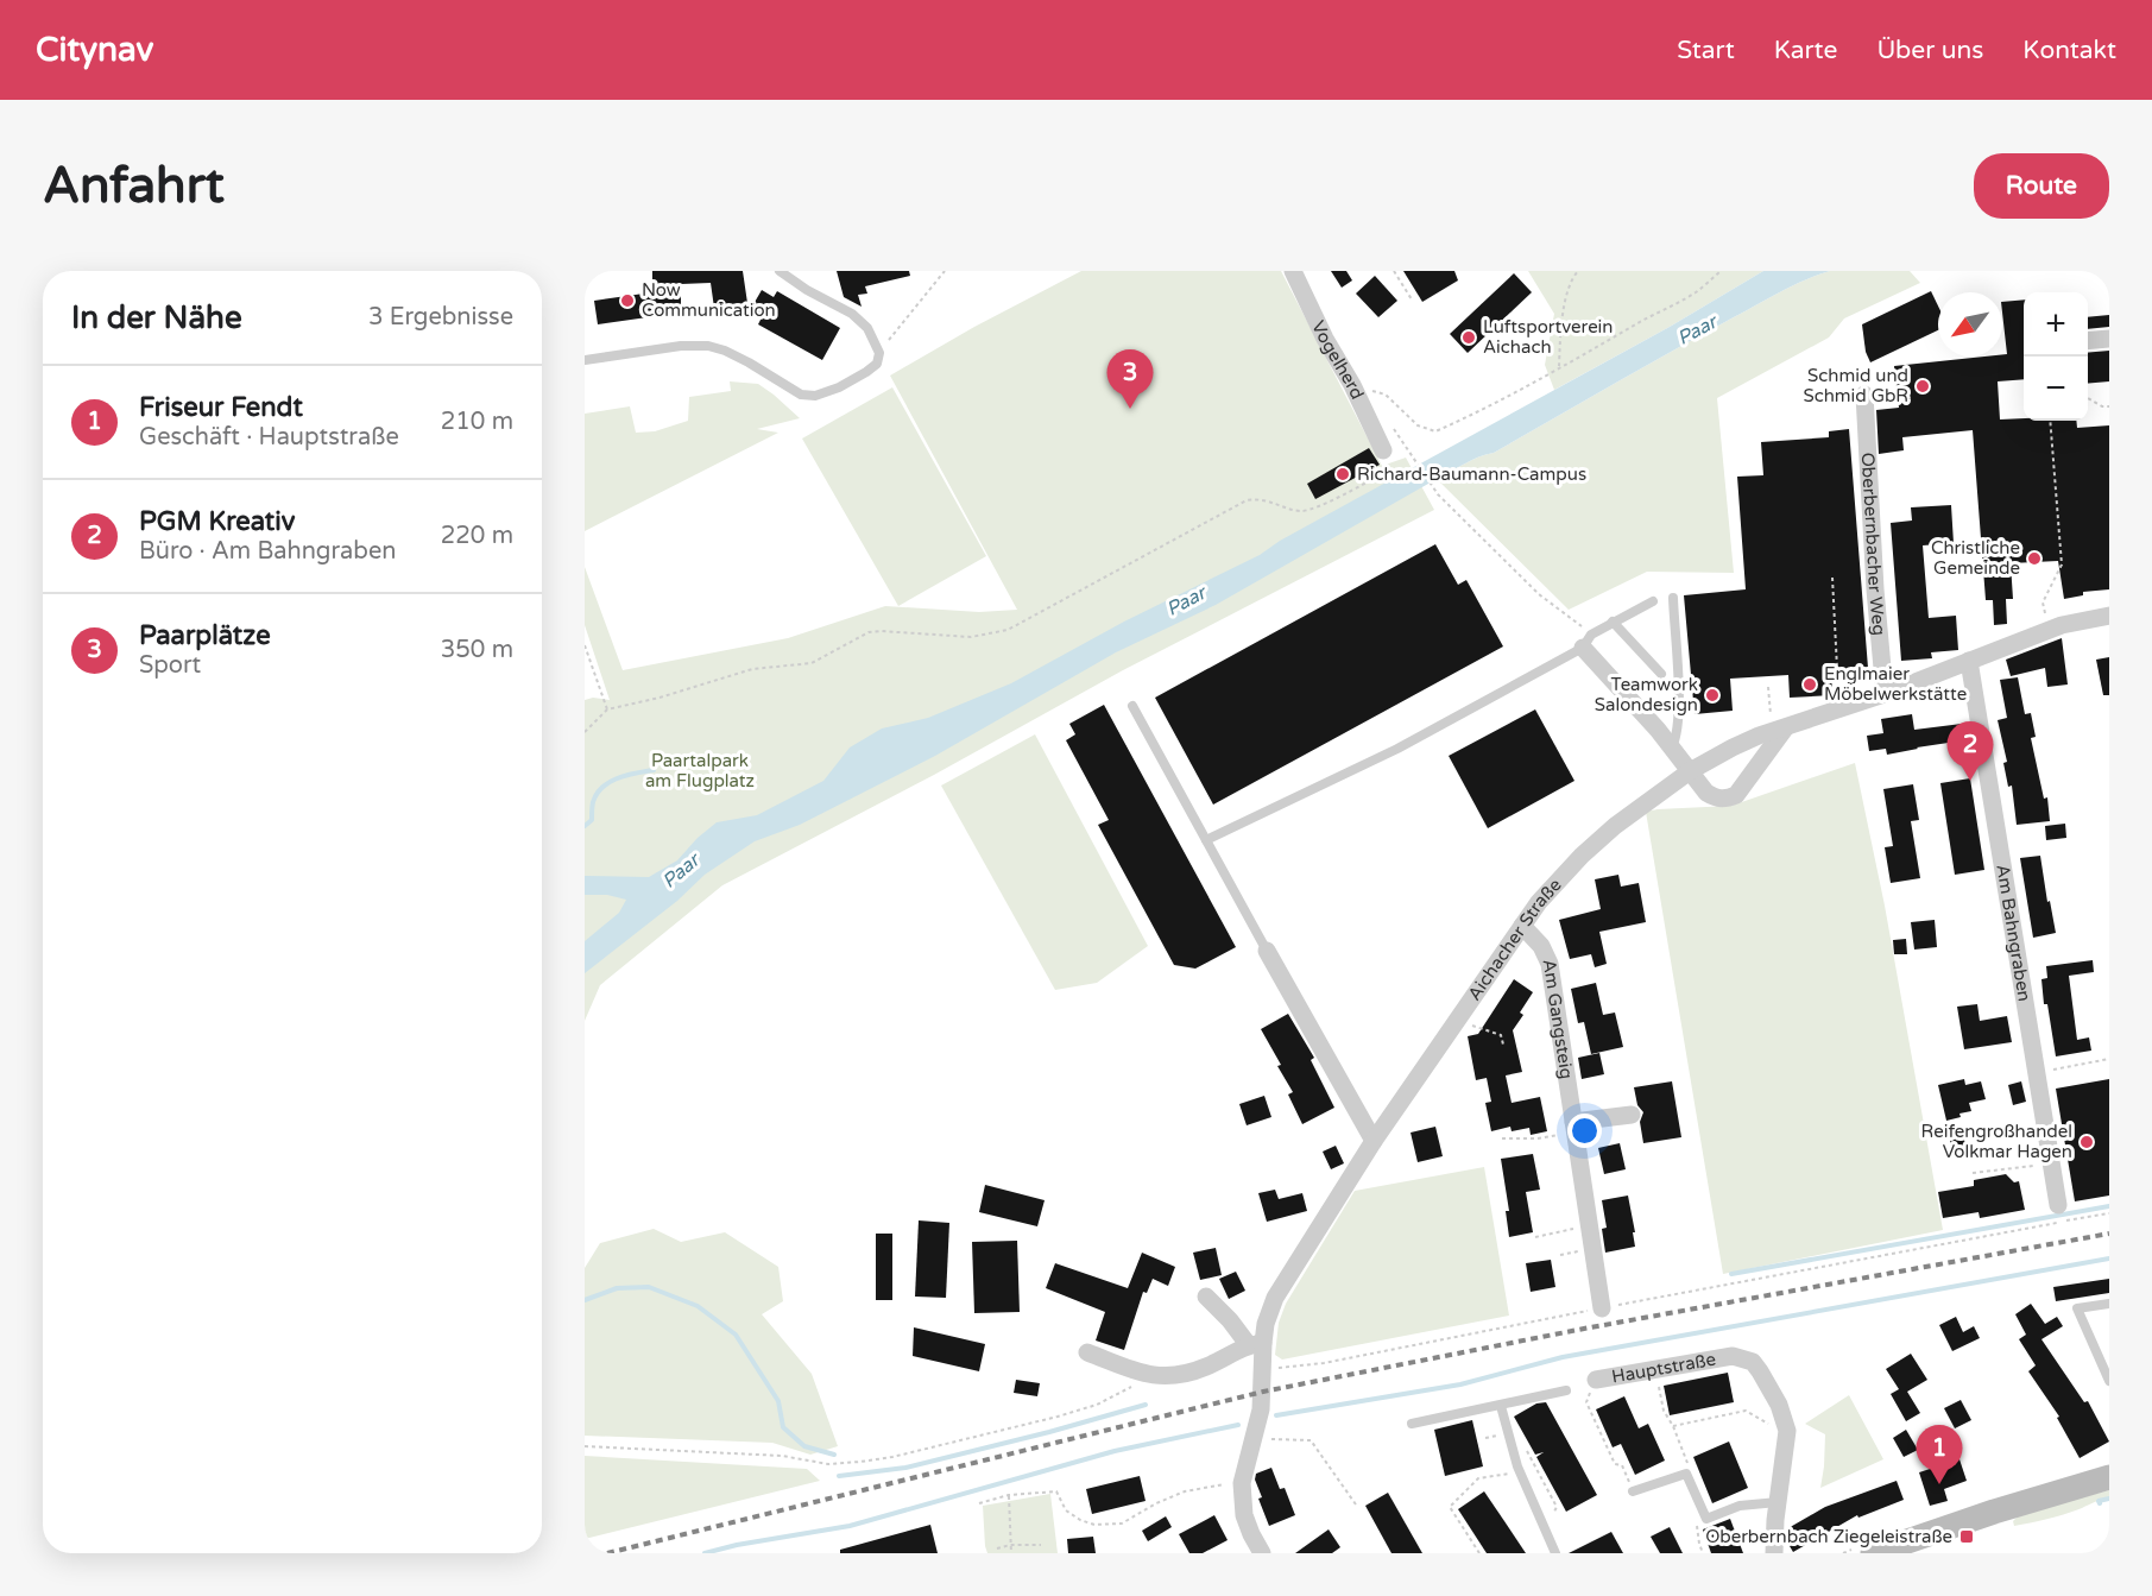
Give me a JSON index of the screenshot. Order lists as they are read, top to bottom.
{
  "streets": {
    "street": [
      "Vogelherd",
      "Oberbernbacher Weg",
      "Am Bahngraben",
      "Aichacher Straße",
      "Am Gangsteig",
      "Hauptstraße"
    ]
  },
  "crossings": [
    ["Aichacher Straße", "Am Gangsteig"]
  ],
  "water": ["Paar"],
  "parks": ["Paartalpark am Flugplatz"],
  "places": {
    "other": [
      "Now Communication",
      "Luftsportverein Aichach",
      "Schmid und Schmid GbR",
      "Richard-Baumann-Campus",
      "Christliche Gemeinde",
      "Englmaier Möbelwerkstätte",
      "Teamwork Salondesign",
      "Reifengroßhandel Volkmar Hagen"
    ],
    "transit": ["Oberbernbach Ziegeleistraße"]
  },
  "north": "bottom left",
  "page": {
    "header": "Citynav",
    "nav": [
      "Start",
      "Karte",
      "Über uns",
      "Kontakt"
    ],
    "buttons": "Route",
    "title": "Anfahrt",
    "heading": ["In der Nähe", "3 Ergebnisse"],
    "map_buttons": ["+", "−"],
    "pins": ["3", "2", "1"],
    "list": [
      {
        "mark": "1",
        "name": "Friseur Fendt",
        "note": "Geschäft · Hauptstraße",
        "value": "210 m"
      },
      {
        "mark": "2",
        "name": "PGM Kreativ",
        "note": "Büro · Am Bahngraben",
        "value": "220 m"
      },
      {
        "mark": "3",
        "name": "Paarplätze",
        "note": "Sport",
        "value": "350 m"
      }
    ]
  }
}
